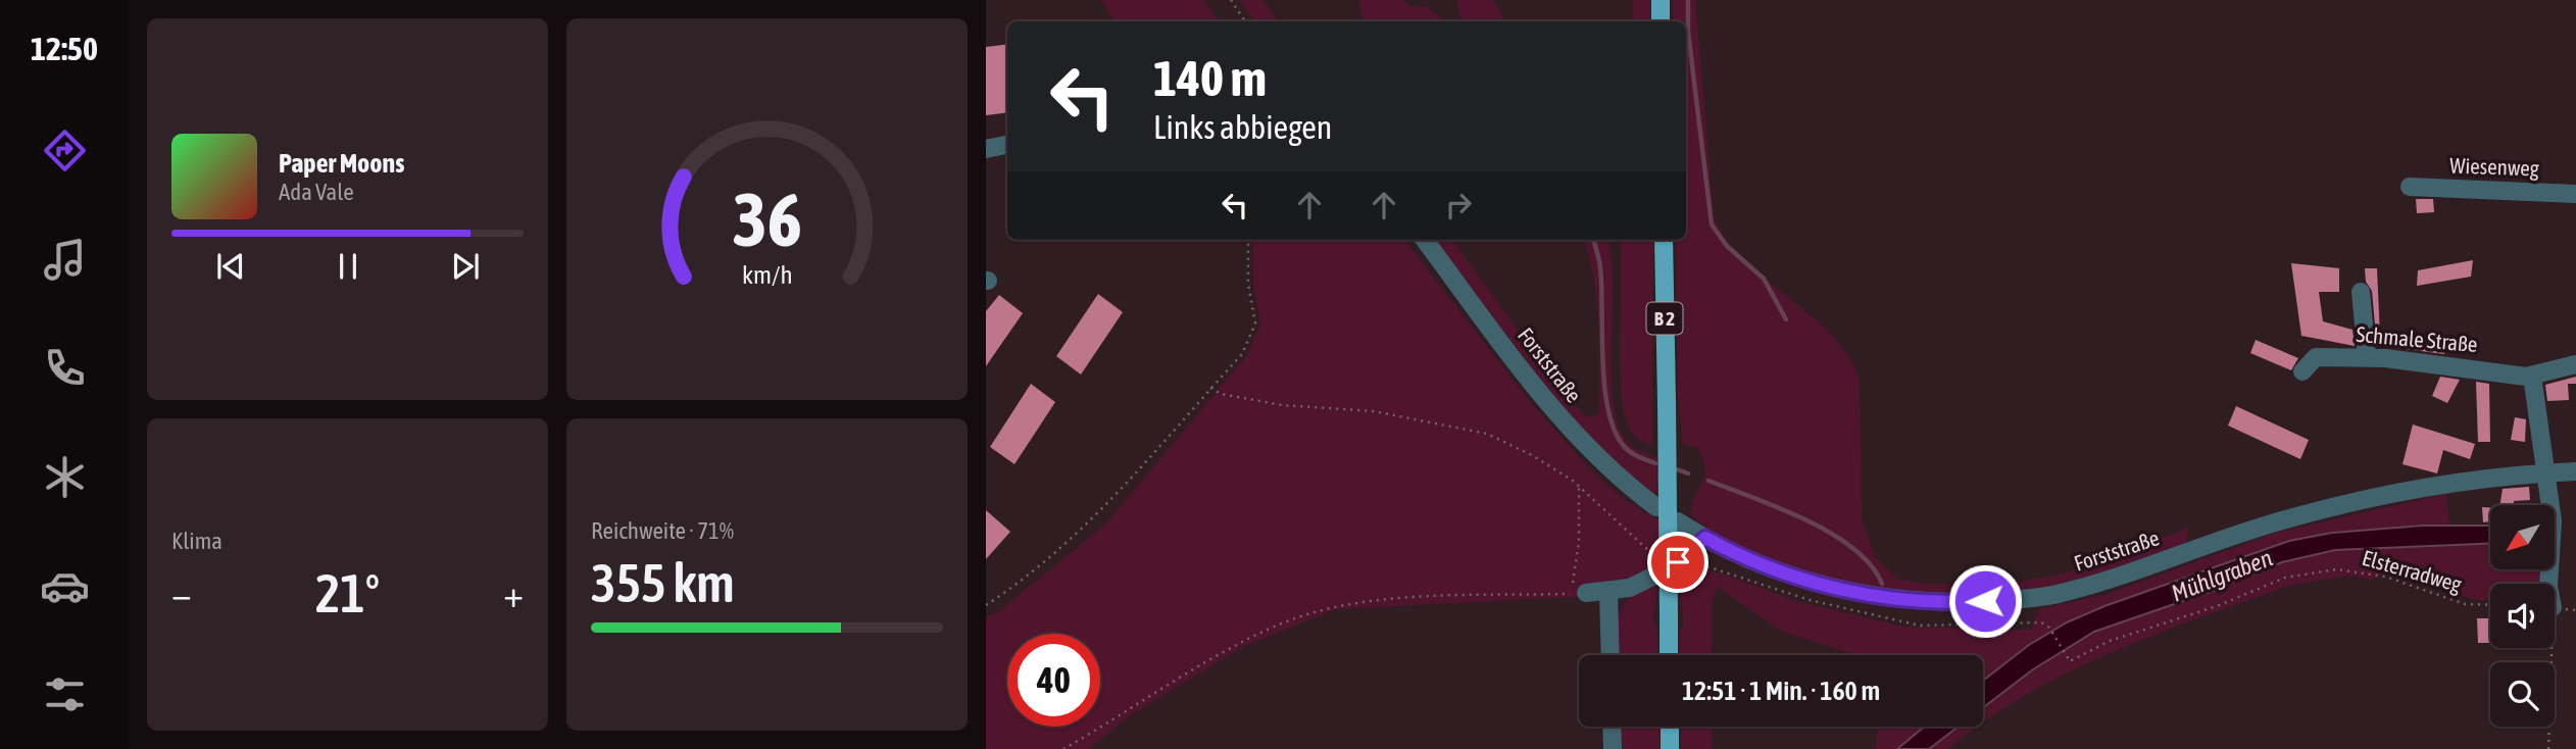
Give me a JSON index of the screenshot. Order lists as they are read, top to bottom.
{
  "streets": {
    "main road": ["B 2"],
    "street": ["Wiesenweg", "Schmale Straße", "Forststraße"],
    "path": ["Elsterradweg"]
  },
  "water": ["Mühlgraben"],
  "north": "bottom left",
  "page": {
    "tabs": "12:50",
    "turn": ["140 m", "Links abbiegen"],
    "song": ["Paper Moons", "Ada Vale"],
    "tile": [
      "Klima",
      ["Reichweite · 71%", "355 km"]
    ],
    "heat": ["−", "21°", "+"],
    "limit": "40",
    "trip": "12:51 · 1 Min. · 160 m",
    "gauge": ["36", "km/h"]
  }
}
